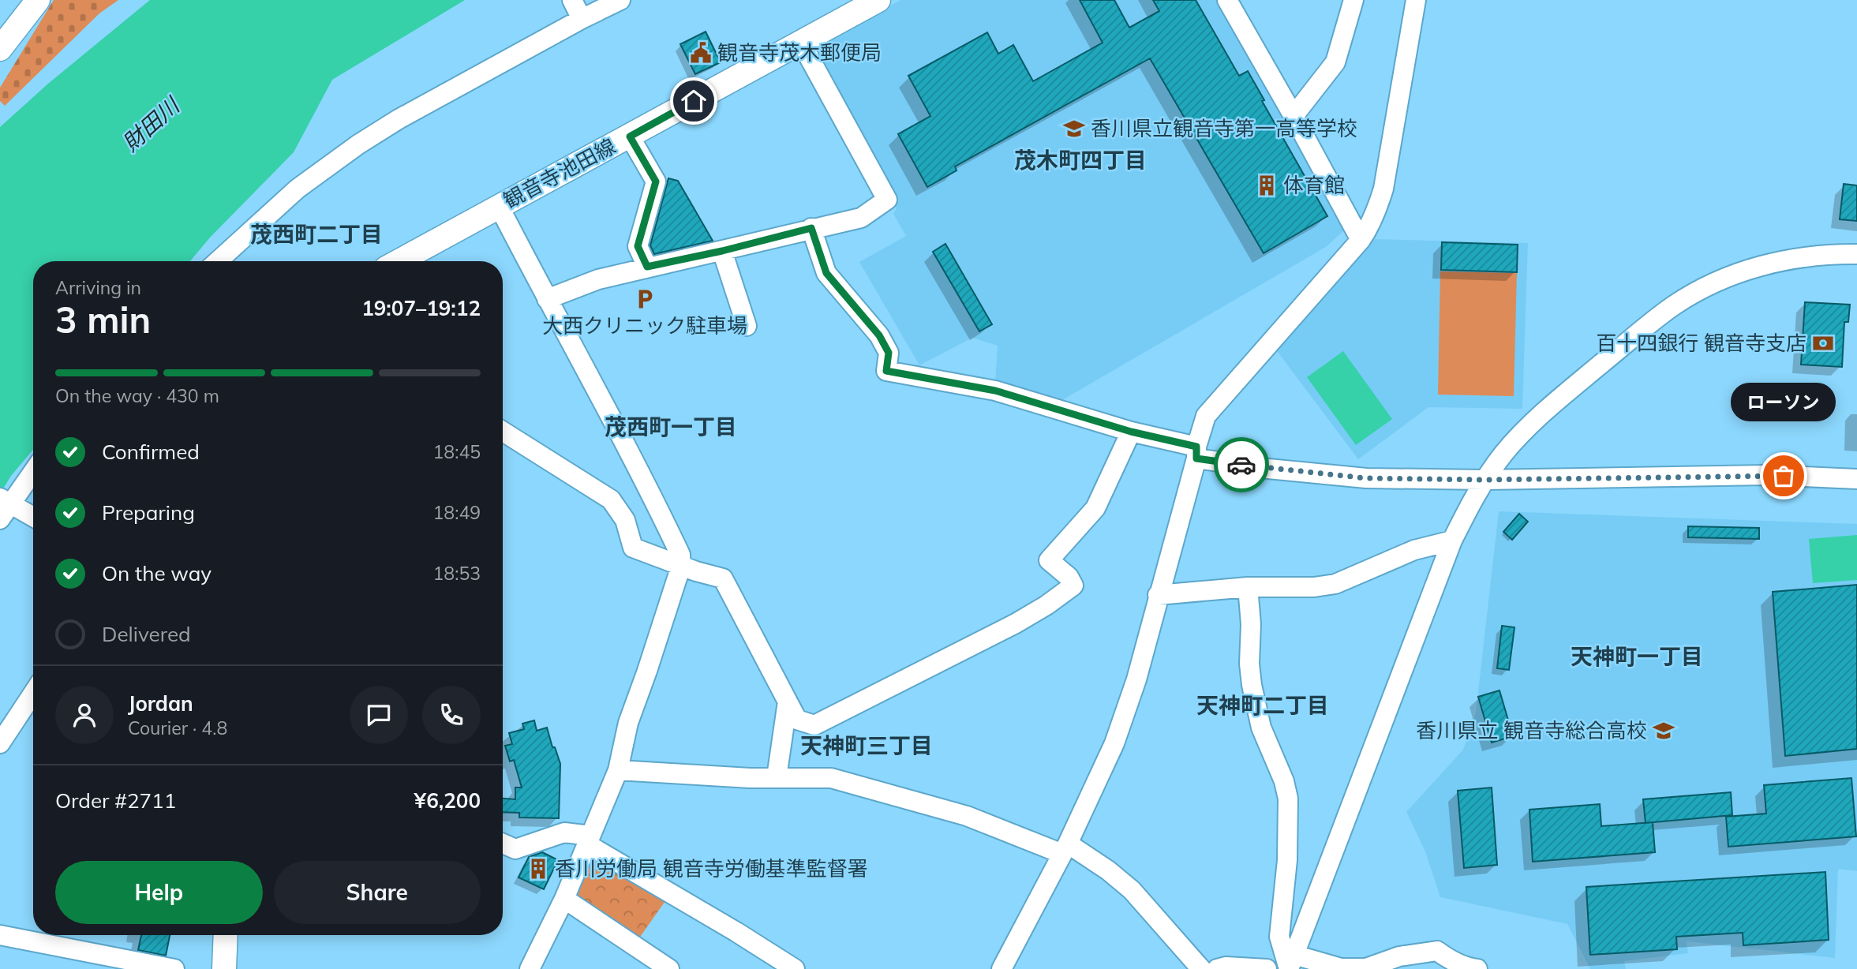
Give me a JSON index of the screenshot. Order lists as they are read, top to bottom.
{
  "streets": {
    "main road": ["観音寺池田線"]
  },
  "districts": [
    "茂木町四丁目",
    "茂西町二丁目",
    "茂西町一丁目",
    "天神町一丁目",
    "天神町二丁目",
    "天神町三丁目"
  ],
  "water": ["財田川"],
  "places": {
    "public building": ["観音寺茂木郵便局"],
    "school or university": ["香川県立観音寺第一高等学校", "香川県立 観音寺総合高校"],
    "building": ["体育館", "香川労働局 観音寺労働基準監督署"],
    "parking": ["大西クリニック駐車場"],
    "bank": ["百十四銀行 観音寺支店"],
    "other": ["ローソン"]
  },
  "page": {
    "heading": ["3 min", "Arriving in", "19:07–19:12"],
    "panel": [
      "Jordan",
      "Courier · 4.8",
      "Order #2711",
      "¥6,200"
    ],
    "bar": "On the way · 430 m",
    "bubble": "ローソン",
    "list": [
      ["Confirmed", "18:45"],
      ["Preparing", "18:49"],
      ["On the way", "18:53"],
      "Delivered"
    ],
    "buttons": ["Help", "Share"]
  }
}
